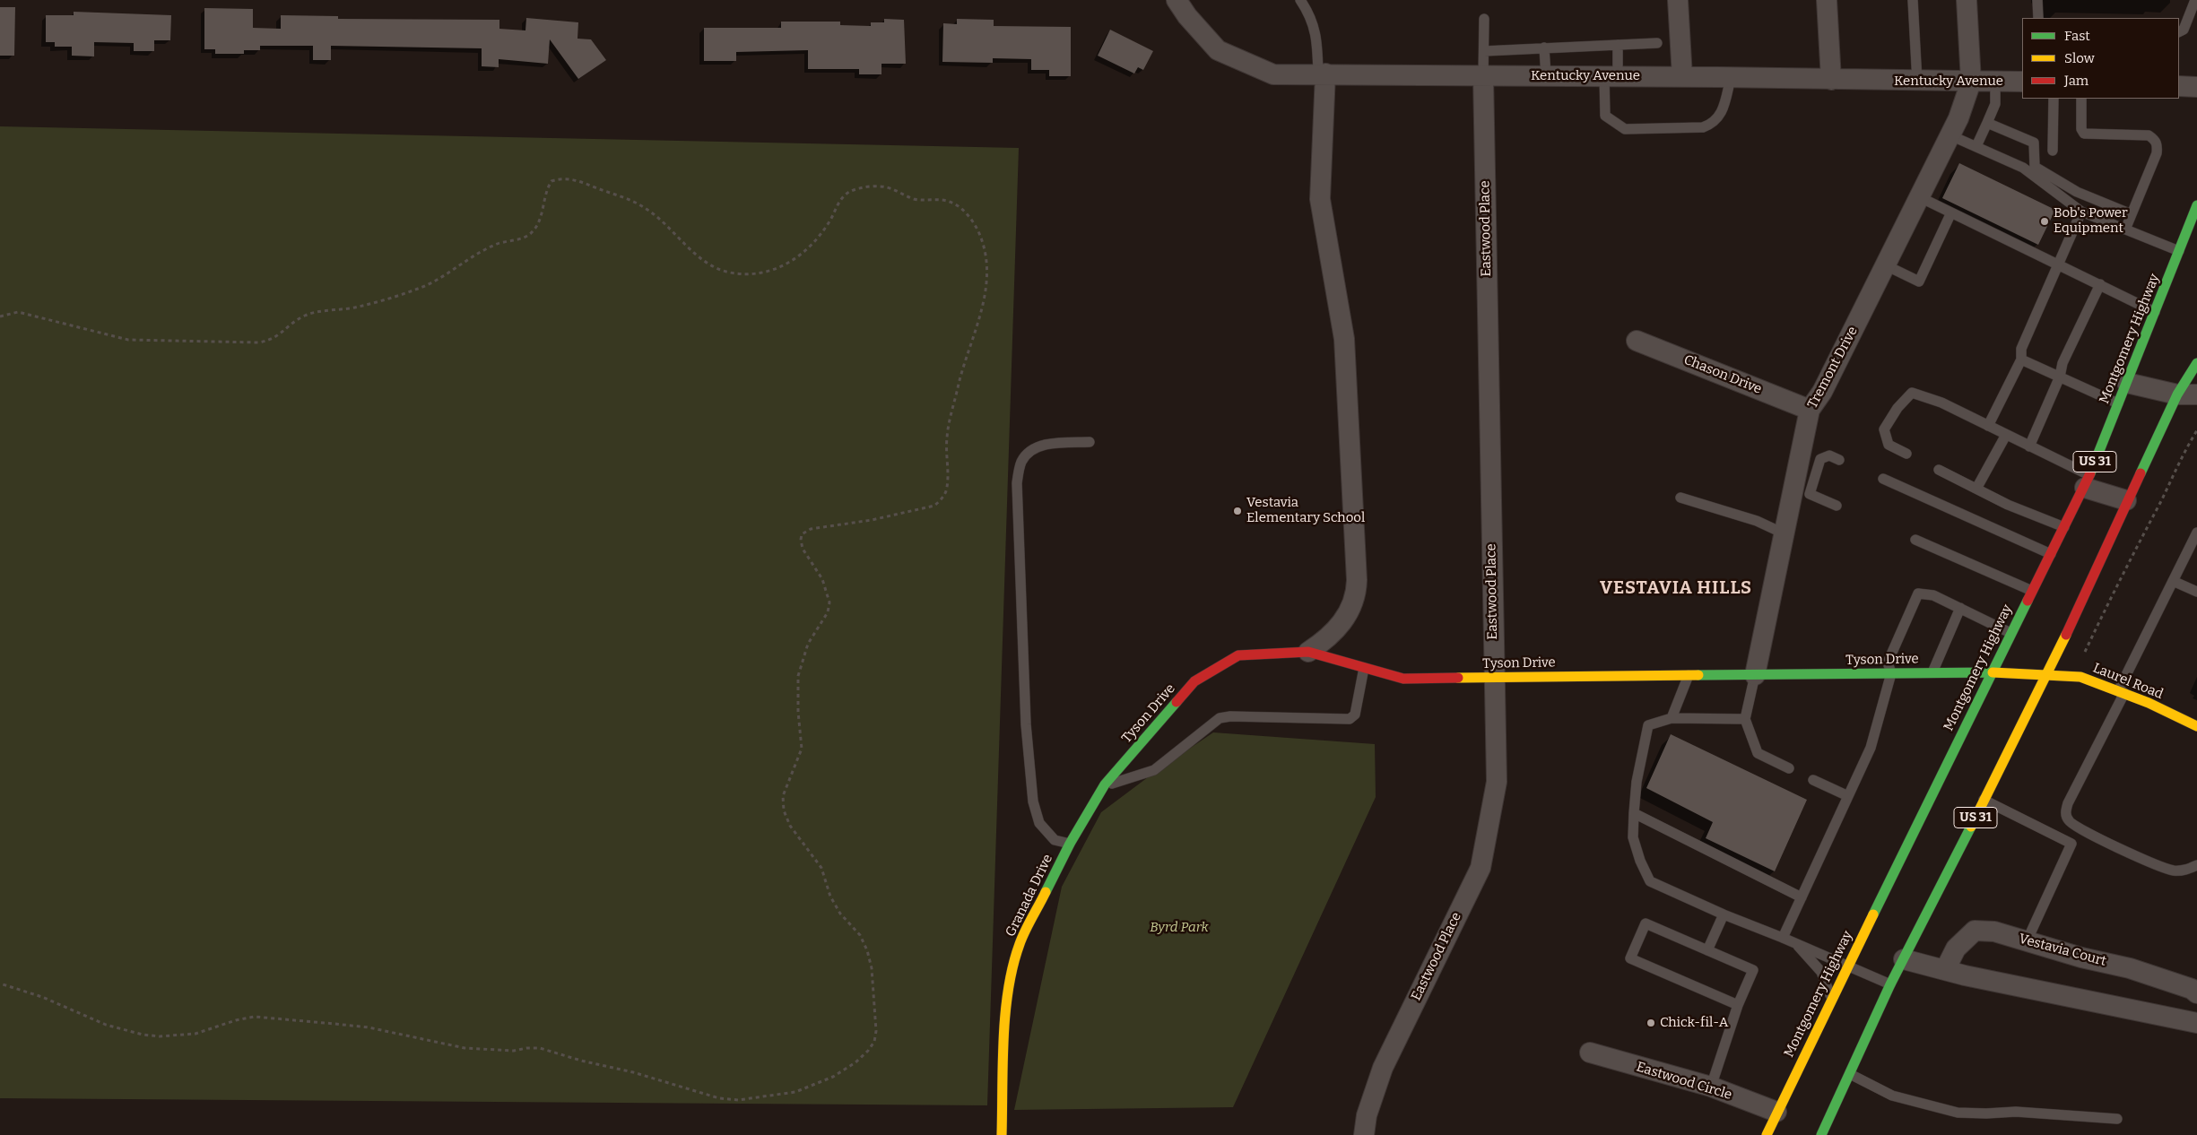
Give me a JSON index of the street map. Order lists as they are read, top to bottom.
{
  "streets": {
    "main road": [
      "Montgomery Highway",
      "US 31",
      "Tyson Drive",
      "Laurel Road",
      "Granada Drive"
    ],
    "street": [
      "Kentucky Avenue",
      "Eastwood Place",
      "Tremont Drive",
      "Chason Drive",
      "Vestavia Court",
      "Eastwood Circle"
    ]
  },
  "crossings": [
    ["Kentucky Avenue", "Eastwood Place"],
    ["Kentucky Avenue", "Tremont Drive"],
    ["Eastwood Place", "Tyson Drive"],
    ["Montgomery Highway", "Tyson Drive"],
    ["Montgomery Highway", "Laurel Road"],
    ["Montgomery Highway", "Eastwood Circle"],
    ["Tremont Drive", "Chason Drive"],
    ["Tremont Drive", "Tyson Drive"],
    ["US 31", "Laurel Road"],
    ["Tyson Drive", "Laurel Road"],
    ["Tyson Drive", "Granada Drive"]
  ],
  "districts": ["VESTAVIA HILLS"],
  "parks": ["Byrd Park"],
  "places": ["Bob's Power Equipment", "Vestavia Elementary School", "Chick-fil-A"],
  "legend": ["Fast", "Slow", "Jam"]
}
